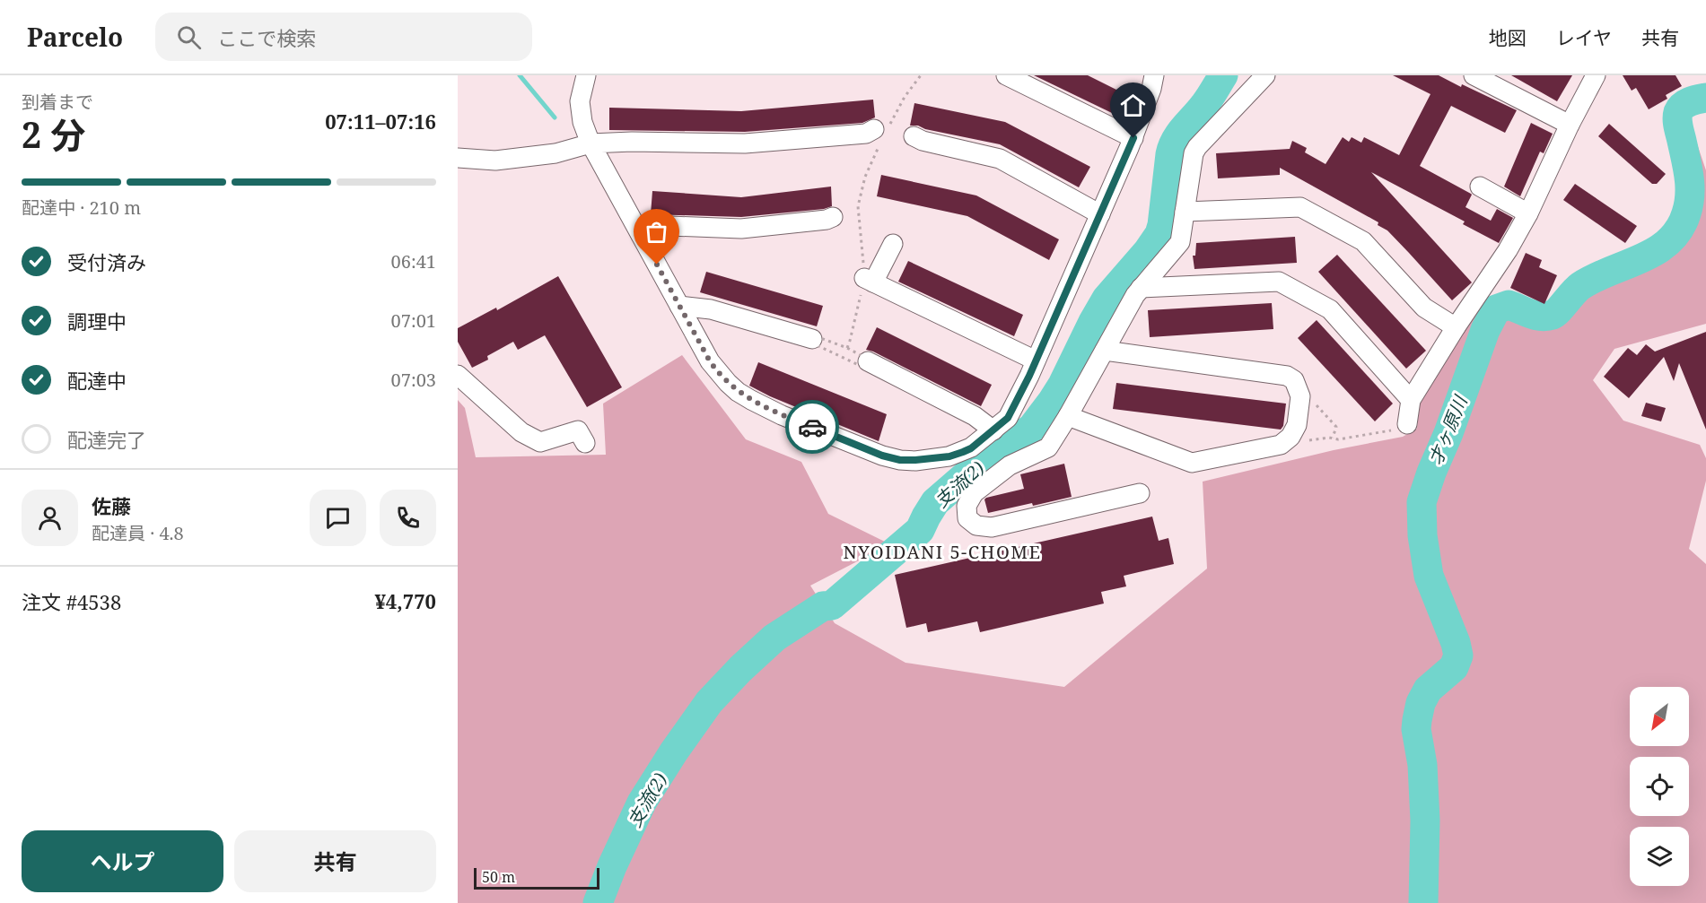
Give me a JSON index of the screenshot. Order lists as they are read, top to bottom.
{
  "districts": ["NYOIDANI 5-CHOME"],
  "water": ["才ヶ原川", "支流(2)"],
  "scale_bar": "50 m",
  "north": "bottom left",
  "page": {
    "header": "Parcelo",
    "search": "ここで検索",
    "nav": ["地図", "レイヤ", "共有"],
    "heading": ["2 分", "到着まで", "07:11–07:16"],
    "panel": [
      "佐藤",
      "配達員 · 4.8",
      "注文 #4538",
      "¥4,770"
    ],
    "bar": "配達中 · 210 m",
    "list": [
      ["受付済み", "06:41"],
      ["調理中", "07:01"],
      ["配達中", "07:03"],
      "配達完了"
    ],
    "buttons": ["ヘルプ", "共有"],
    "scale": "50 m"
  }
}
